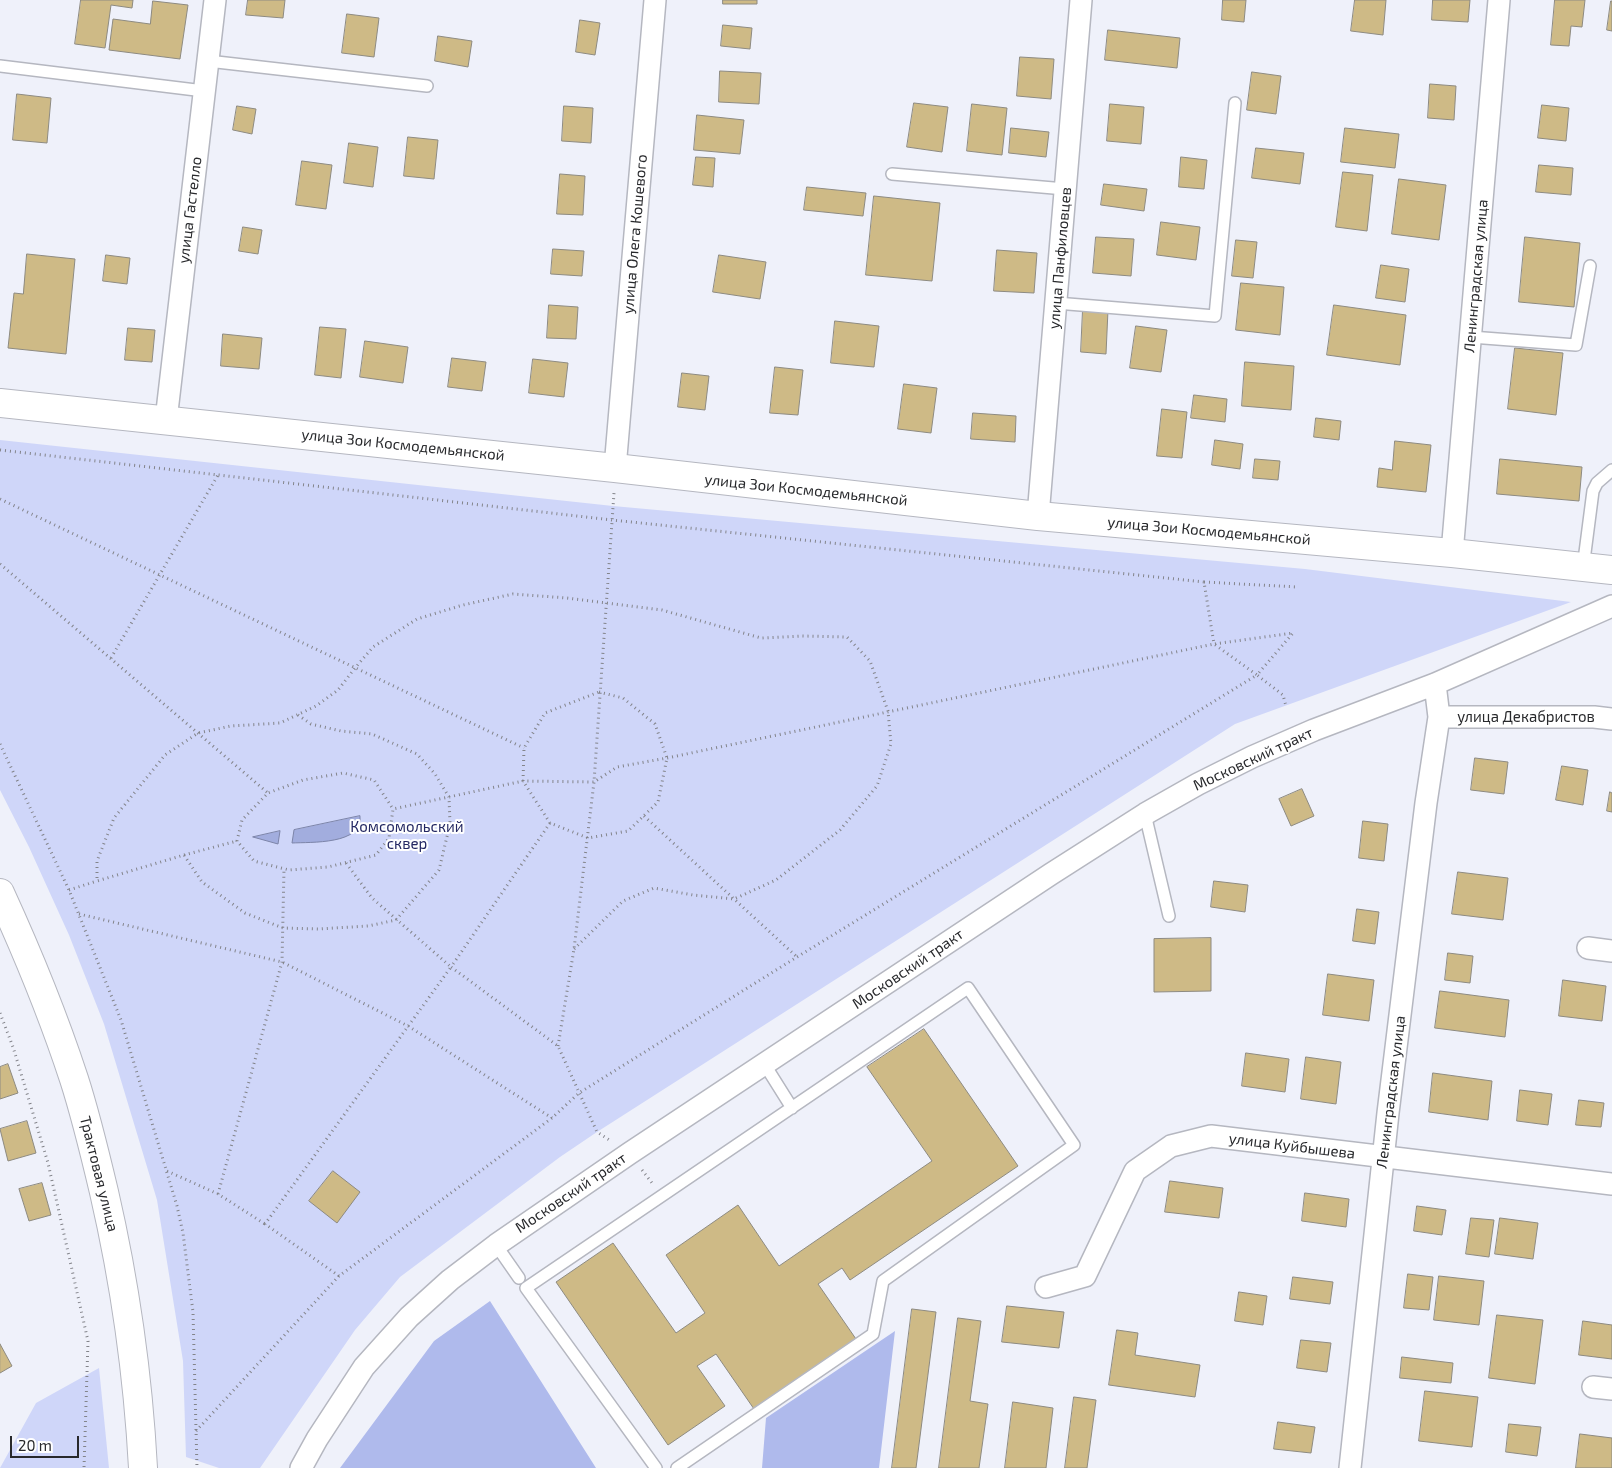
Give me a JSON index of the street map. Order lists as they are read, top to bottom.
{
  "streets": {
    "main road": ["улица Зои Космодемьянской", "Трактовая улица"],
    "street": [
      "улица Гастелло",
      "улица Олега Кошевого",
      "улица Панфиловцев",
      "Ленинградская улица",
      "улица Декабристов",
      "Московский тракт",
      "улица Куйбышева"
    ]
  },
  "crossings": [
    ["улица Гастелло", "улица Зои Космодемьянской"],
    ["улица Олега Кошевого", "улица Зои Космодемьянской"],
    ["улица Панфиловцев", "улица Зои Космодемьянской"],
    ["Ленинградская улица", "улица Зои Космодемьянской"],
    ["Ленинградская улица", "улица Декабристов"],
    ["Ленинградская улица", "Московский тракт"],
    ["Ленинградская улица", "улица Куйбышева"]
  ],
  "parks": ["Комсомольский сквер"],
  "scale_bar": "20 m"
}
